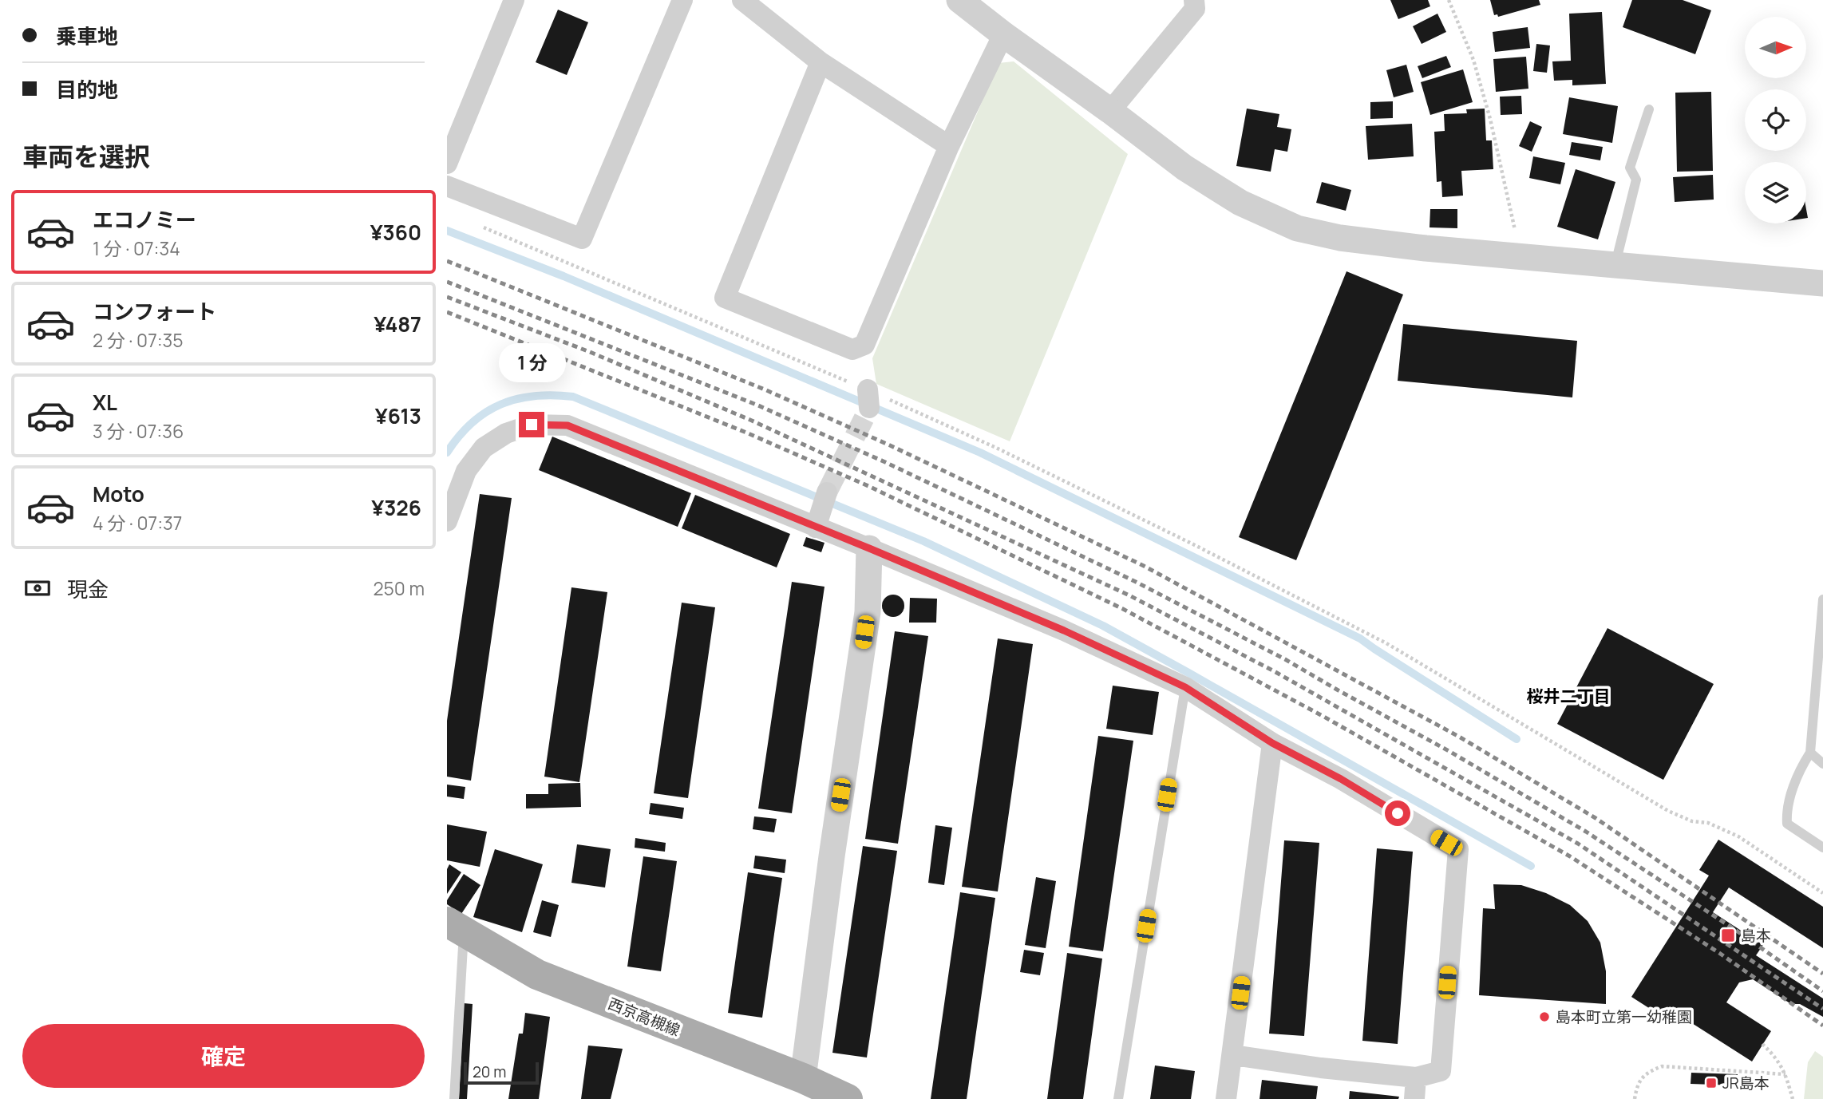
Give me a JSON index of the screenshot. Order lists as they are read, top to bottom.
{
  "streets": {
    "main road": ["西京高槻線"]
  },
  "districts": ["桜井二丁目"],
  "places": {
    "transit": ["島本", "JR島本"],
    "other": ["島本町立第一幼稚園"]
  },
  "scale_bar": "20 m",
  "north": "right",
  "page": {
    "banner": ["乗車地", "目的地"],
    "heading": "車両を選択",
    "list": [
      {
        "name": "エコノミー",
        "note": "1 分 · 07:34",
        "value": "¥360"
      },
      {
        "name": "コンフォート",
        "note": "2 分 · 07:35",
        "value": "¥487"
      },
      {
        "name": "XL",
        "note": "3 分 · 07:36",
        "value": "¥613"
      },
      {
        "name": "Moto",
        "note": "4 分 · 07:37",
        "value": "¥326"
      }
    ],
    "bubble": "1 分",
    "pay": ["現金", "250 m"],
    "buttons": "確定",
    "scale": "20 m"
  }
}
